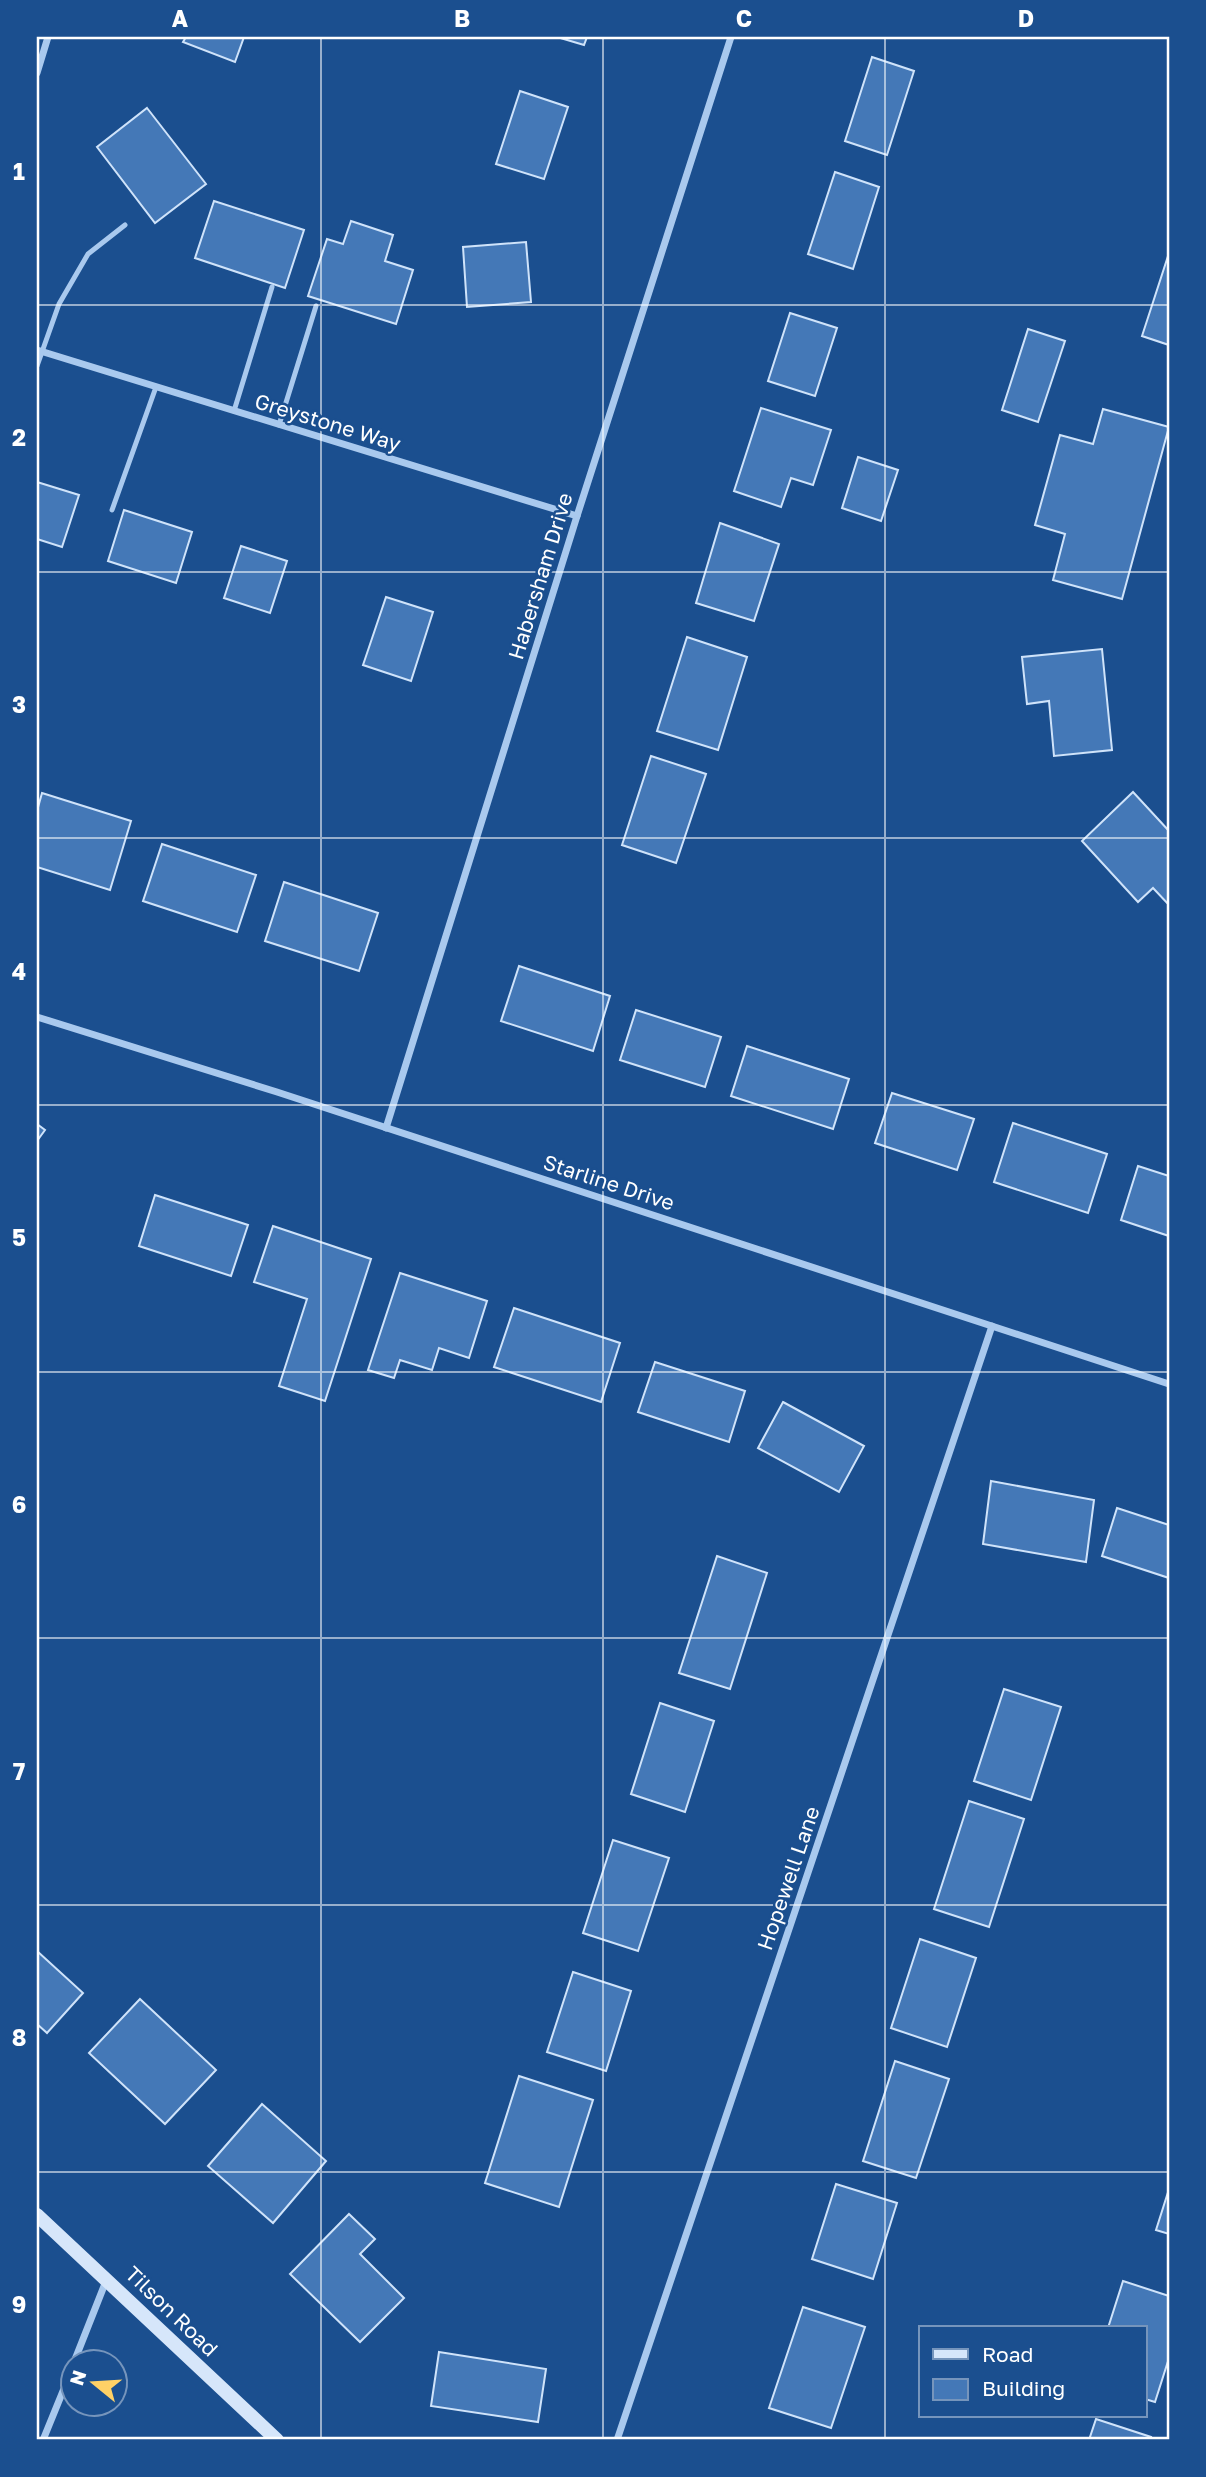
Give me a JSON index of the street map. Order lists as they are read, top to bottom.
{
  "streets": {
    "street": [
      "Greystone Way",
      "Habersham Drive",
      "Starline Drive",
      "Hopewell Lane",
      "Tilson Road"
    ]
  },
  "crossings": [
    ["Greystone Way", "Habersham Drive"],
    ["Habersham Drive", "Starline Drive"],
    ["Starline Drive", "Hopewell Lane"]
  ],
  "legend": ["Road", "Building"],
  "north": "left",
  "grid": {
    "columns": [
      "A",
      "B",
      "C",
      "D"
    ],
    "rows": [
      "1",
      "2",
      "3",
      "4",
      "5",
      "6",
      "7",
      "8",
      "9"
    ]
  }
}
